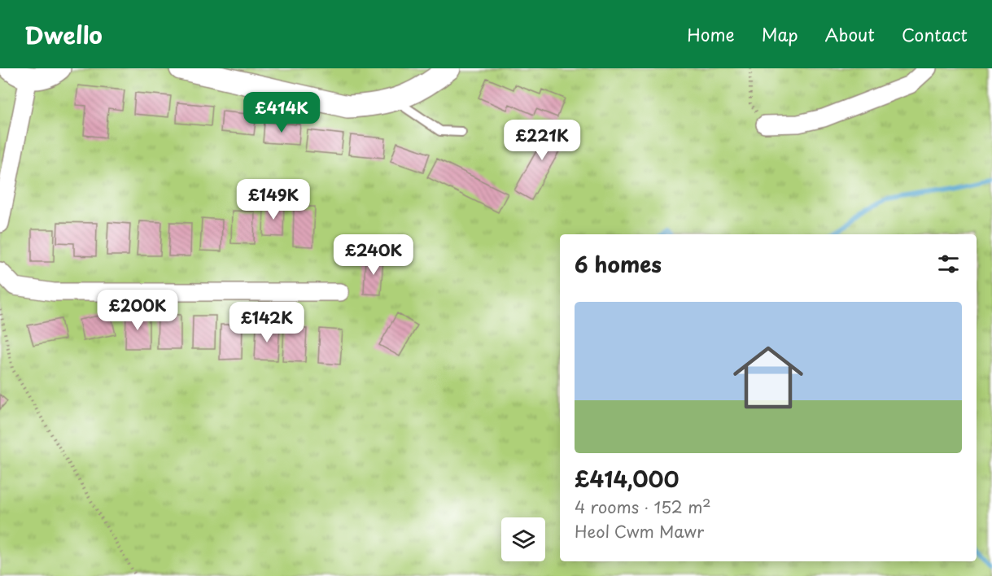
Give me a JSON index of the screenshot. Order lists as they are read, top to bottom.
{
  "page": {
    "header": "Dwello",
    "nav": [
      "Home",
      "Map",
      "About",
      "Contact"
    ],
    "price": [
      "£414K",
      "£221K",
      "£149K",
      "£240K",
      "£200K",
      "£142K"
    ],
    "heading": "6 homes",
    "list": [
      {
        "name": "£414,000",
        "note": "4 rooms · 152 m² · Heol Cwm Mawr"
      }
    ]
  }
}
